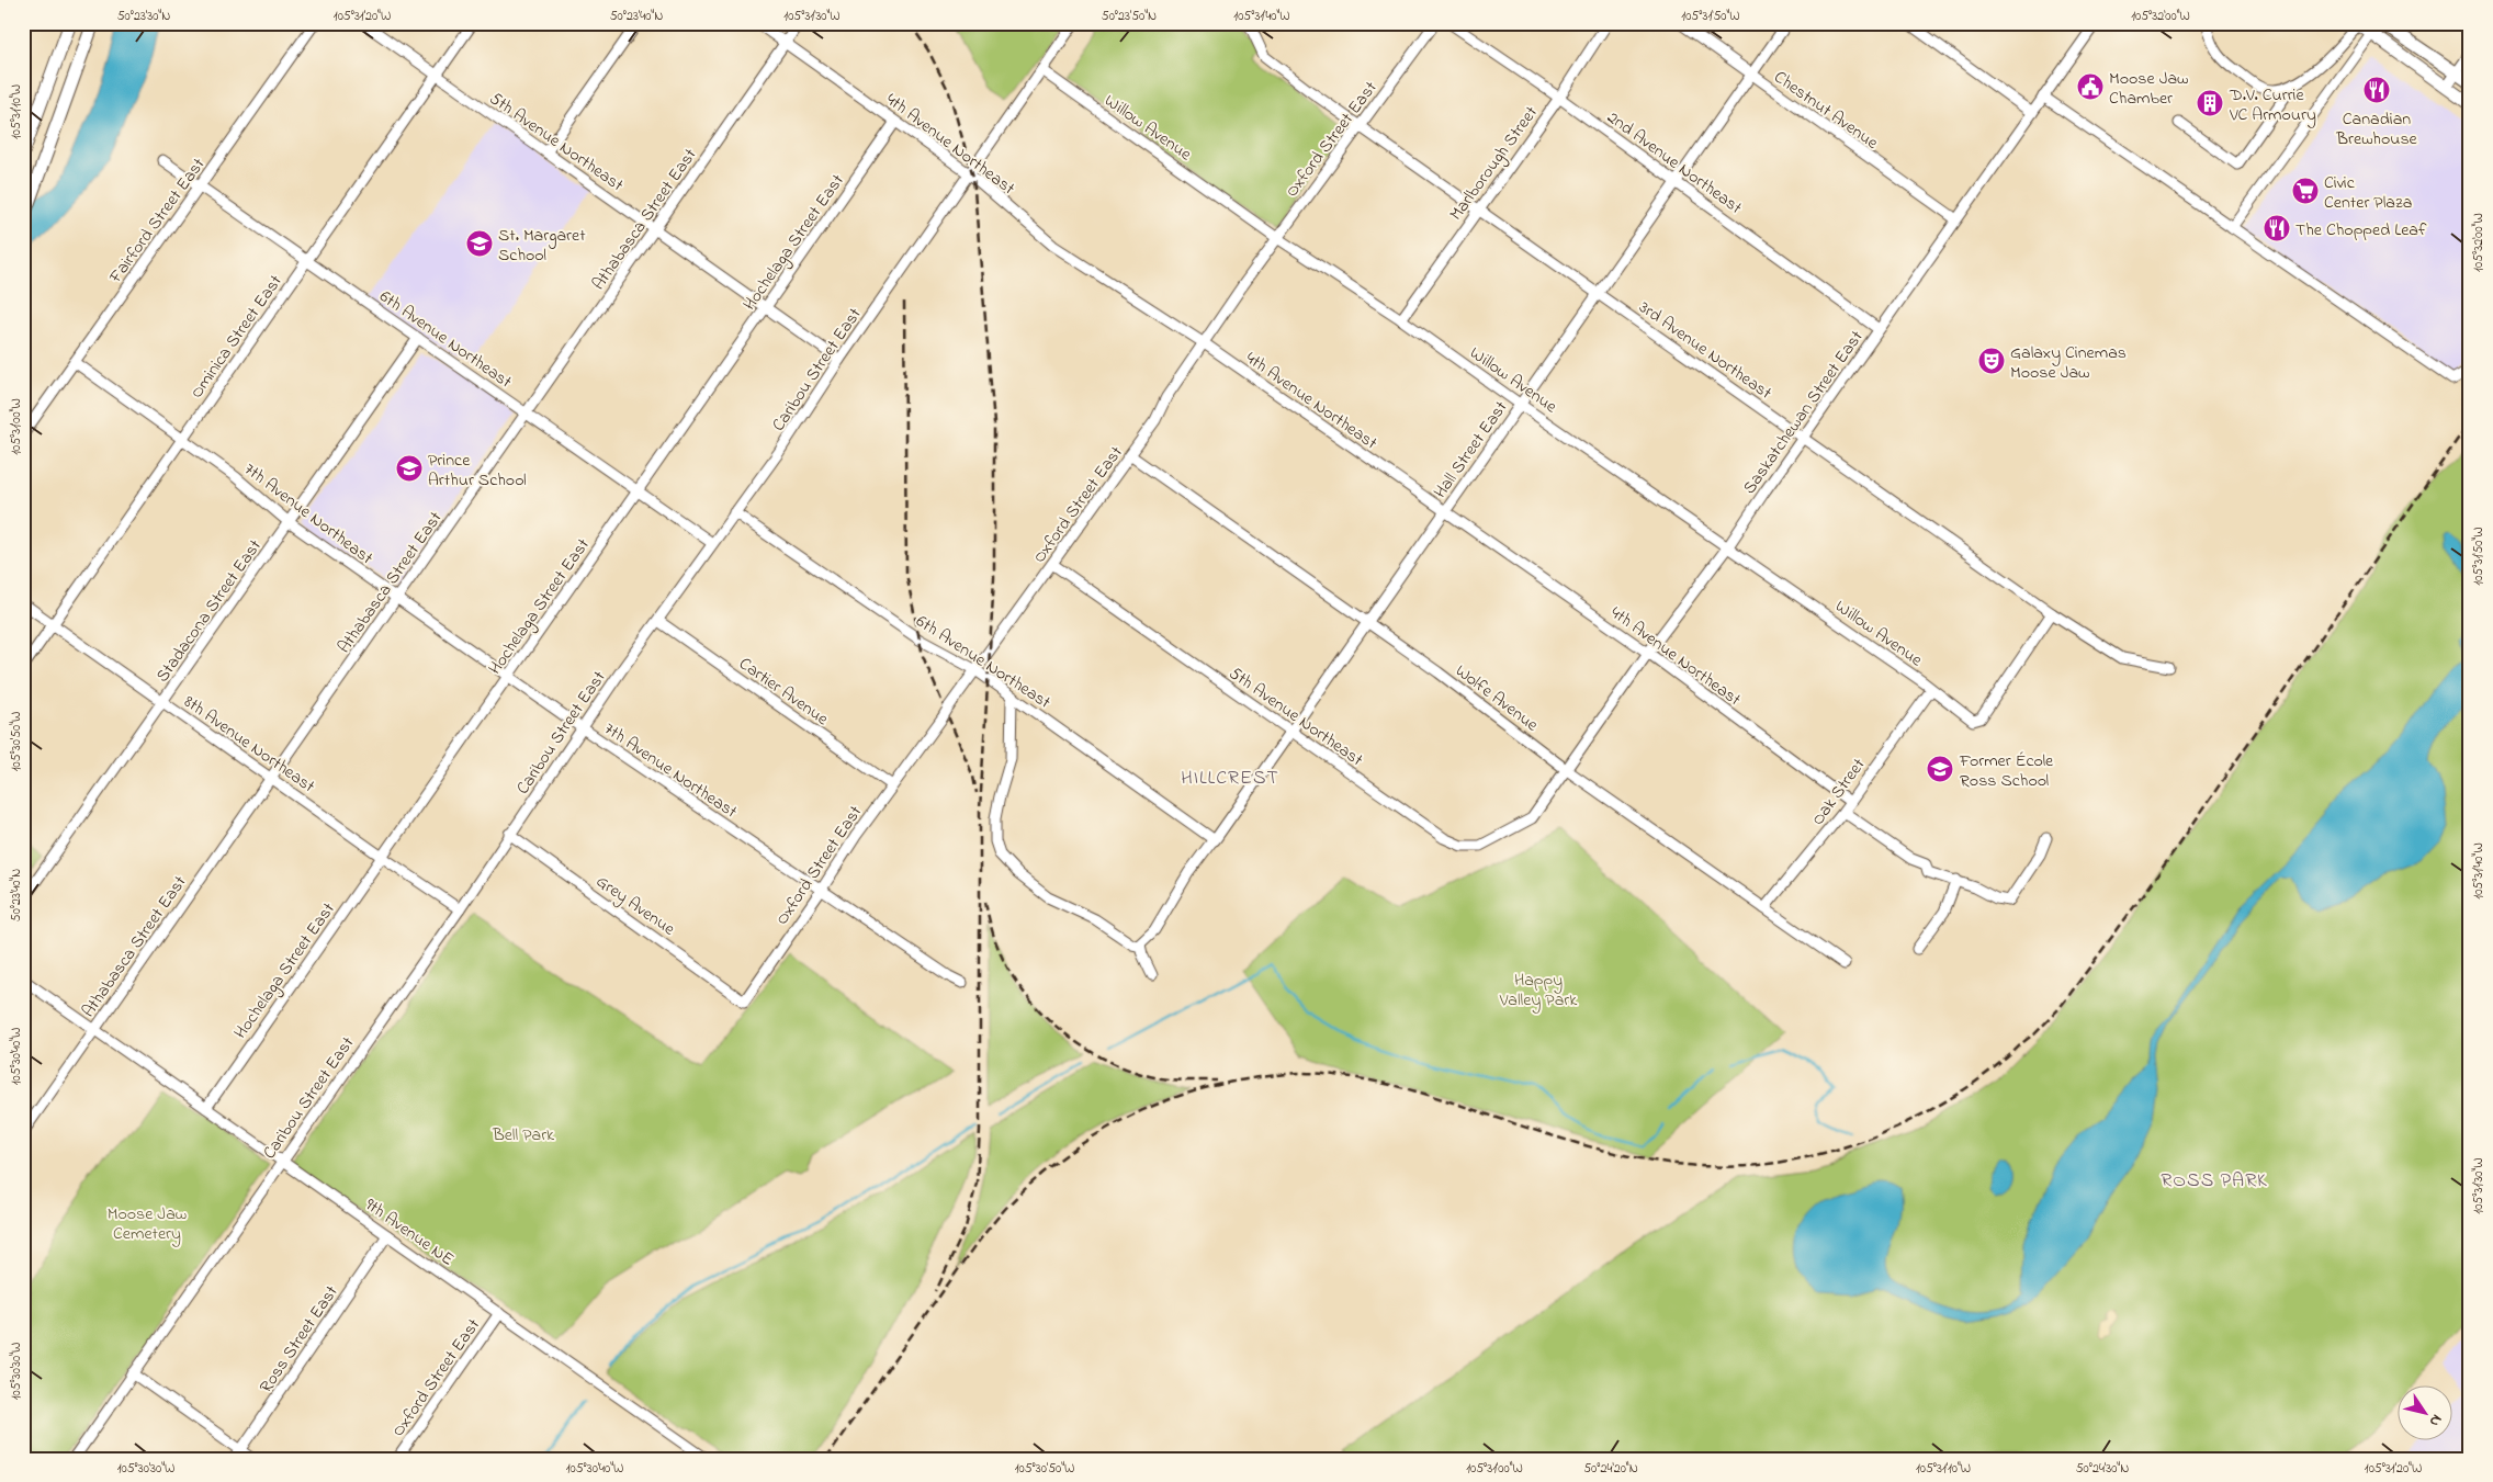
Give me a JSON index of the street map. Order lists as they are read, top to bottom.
{
  "streets": {
    "street": [
      "Chestnut Avenue",
      "Willow Avenue",
      "Oxford Street East",
      "5th Avenue Northeast",
      "4th Avenue Northeast",
      "2nd Avenue Northeast",
      "Marlborough Street",
      "Athabasca Street East",
      "Fairford Street East",
      "Hochelaga Street East",
      "Ominica Street East",
      "6th Avenue Northeast",
      "3rd Avenue Northeast",
      "Caribou Street East",
      "Saskatchewan Street East",
      "Hall Street East",
      "7th Avenue Northeast",
      "Stadacona Street East",
      "Cartier Avenue",
      "Wolfe Avenue",
      "8th Avenue Northeast",
      "Oak Street",
      "Grey Avenue",
      "9th Avenue NE",
      "Ross Street East"
    ]
  },
  "crossings": [
    ["Chestnut Avenue", "Saskatchewan Street East"],
    ["Chestnut Avenue", "Hall Street East"],
    ["Willow Avenue", "Oxford Street East"],
    ["Willow Avenue", "Marlborough Street"],
    ["Willow Avenue", "3rd Avenue Northeast"],
    ["Willow Avenue", "Caribou Street East"],
    ["Willow Avenue", "Saskatchewan Street East"],
    ["Willow Avenue", "Hall Street East"],
    ["Willow Avenue", "Oak Street"],
    ["Oxford Street East", "5th Avenue Northeast"],
    ["Oxford Street East", "4th Avenue Northeast"],
    ["Oxford Street East", "6th Avenue Northeast"],
    ["Oxford Street East", "3rd Avenue Northeast"],
    ["Oxford Street East", "7th Avenue Northeast"],
    ["Oxford Street East", "Cartier Avenue"],
    ["Oxford Street East", "Wolfe Avenue"],
    ["Oxford Street East", "Grey Avenue"],
    ["Oxford Street East", "9th Avenue NE"],
    ["5th Avenue Northeast", "Athabasca Street East"],
    ["5th Avenue Northeast", "Hochelaga Street East"],
    ["5th Avenue Northeast", "Ominica Street East"],
    ["5th Avenue Northeast", "Caribou Street East"],
    ["5th Avenue Northeast", "Saskatchewan Street East"],
    ["5th Avenue Northeast", "Hall Street East"],
    ["4th Avenue Northeast", "Athabasca Street East"],
    ["4th Avenue Northeast", "Hochelaga Street East"],
    ["4th Avenue Northeast", "Caribou Street East"],
    ["4th Avenue Northeast", "Saskatchewan Street East"],
    ["4th Avenue Northeast", "Hall Street East"],
    ["4th Avenue Northeast", "Oak Street"],
    ["2nd Avenue Northeast", "Marlborough Street"],
    ["2nd Avenue Northeast", "Saskatchewan Street East"],
    ["2nd Avenue Northeast", "Hall Street East"],
    ["Marlborough Street", "3rd Avenue Northeast"],
    ["Athabasca Street East", "6th Avenue Northeast"],
    ["Athabasca Street East", "7th Avenue Northeast"],
    ["Athabasca Street East", "8th Avenue Northeast"],
    ["Athabasca Street East", "9th Avenue NE"],
    ["Fairford Street East", "6th Avenue Northeast"],
    ["Fairford Street East", "7th Avenue Northeast"],
    ["Hochelaga Street East", "6th Avenue Northeast"],
    ["Hochelaga Street East", "7th Avenue Northeast"],
    ["Hochelaga Street East", "8th Avenue Northeast"],
    ["Hochelaga Street East", "9th Avenue NE"],
    ["Ominica Street East", "6th Avenue Northeast"],
    ["Ominica Street East", "7th Avenue Northeast"],
    ["Ominica Street East", "8th Avenue Northeast"],
    ["6th Avenue Northeast", "Caribou Street East"],
    ["6th Avenue Northeast", "Hall Street East"],
    ["6th Avenue Northeast", "Stadacona Street East"],
    ["3rd Avenue Northeast", "Saskatchewan Street East"],
    ["3rd Avenue Northeast", "Hall Street East"],
    ["Caribou Street East", "7th Avenue Northeast"],
    ["Caribou Street East", "Cartier Avenue"],
    ["Caribou Street East", "8th Avenue Northeast"],
    ["Caribou Street East", "Grey Avenue"],
    ["Caribou Street East", "9th Avenue NE"],
    ["Saskatchewan Street East", "Wolfe Avenue"],
    ["Hall Street East", "Wolfe Avenue"],
    ["7th Avenue Northeast", "Stadacona Street East"],
    ["Stadacona Street East", "8th Avenue Northeast"],
    ["Wolfe Avenue", "Oak Street"],
    ["9th Avenue NE", "Ross Street East"]
  ],
  "districts": ["HILLCREST", "ROSS PARK"],
  "parks": ["Happy Valley Park", "Bell Park", "Moose Jaw Cemetery"],
  "places": {
    "public building": ["Moose Jaw Chamber"],
    "restaurant": ["Canadian Brewhouse", "The Chopped Leaf"],
    "building": ["D.V. Currie VC Armoury"],
    "supermarket": ["Civic Center Plaza"],
    "school or university": ["St. Margaret School", "Prince Arthur School", "Former École Ross School"],
    "theatre": ["Galaxy Cinemas Moose Jaw"]
  },
  "north": "bottom right",
  "coordinates": [
    "50°23'30\"N",
    "105°31'20\"W",
    "50°23'40\"N",
    "105°31'30\"W",
    "50°23'50\"N",
    "105°31'40\"W",
    "105°31'50\"W",
    "105°32'00\"W",
    "105°31'10\"W",
    "105°31'00\"W",
    "105°30'50\"W",
    "105°30'40\"W",
    "105°30'30\"W",
    "50°24'20\"N",
    "50°24'30\"N"
  ]
}
